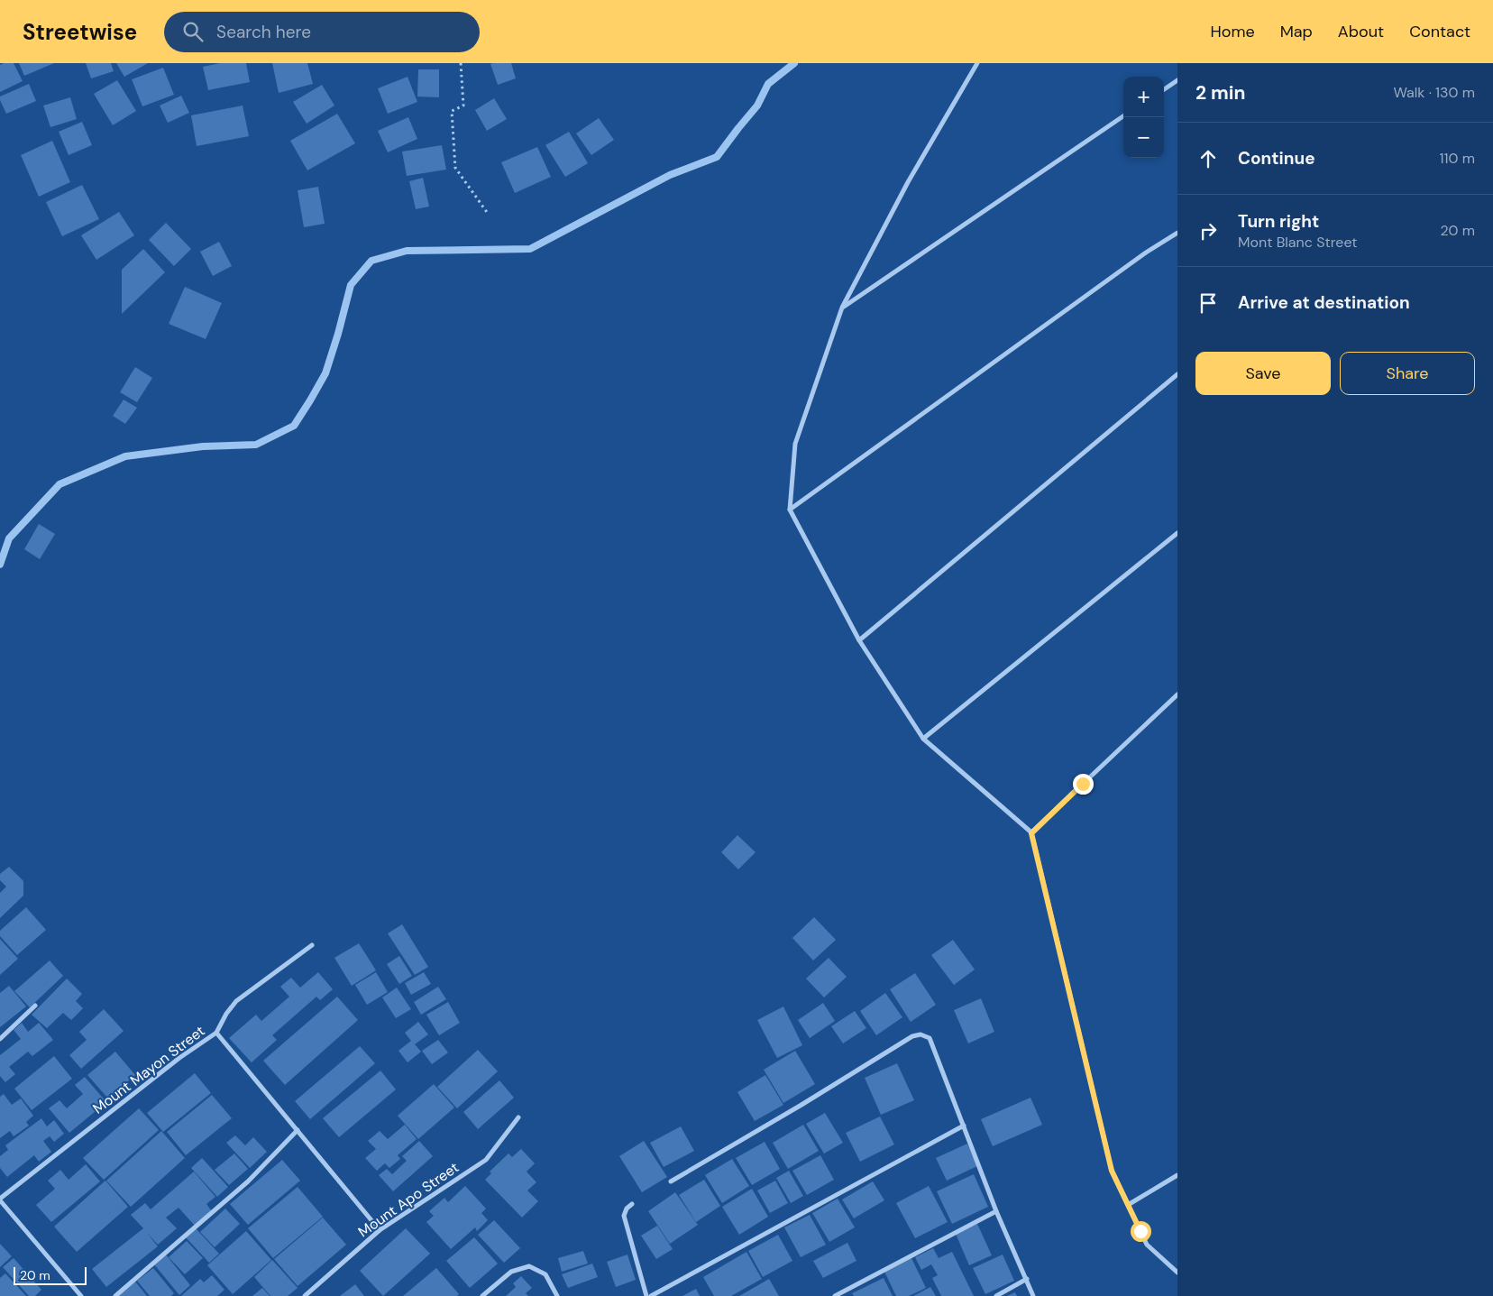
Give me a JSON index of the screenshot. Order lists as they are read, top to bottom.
{
  "streets": {
    "street": ["Mount Mayon Street", "Mount Apo Street"]
  },
  "crossings": [
    ["Mount Mayon Street", "Mount Apo Street"]
  ],
  "scale_bar": "20 m",
  "page": {
    "header": "Streetwise",
    "search": "Search here",
    "nav": [
      "Home",
      "Map",
      "About",
      "Contact"
    ],
    "heading": ["2 min", "Walk · 130 m"],
    "map_buttons": ["+", "−"],
    "list": [
      ["Continue", "110 m"],
      ["Turn right", "Mont Blanc Street", "20 m"],
      "Arrive at destination"
    ],
    "buttons": ["Save", "Share"],
    "scale": "20 m"
  }
}
